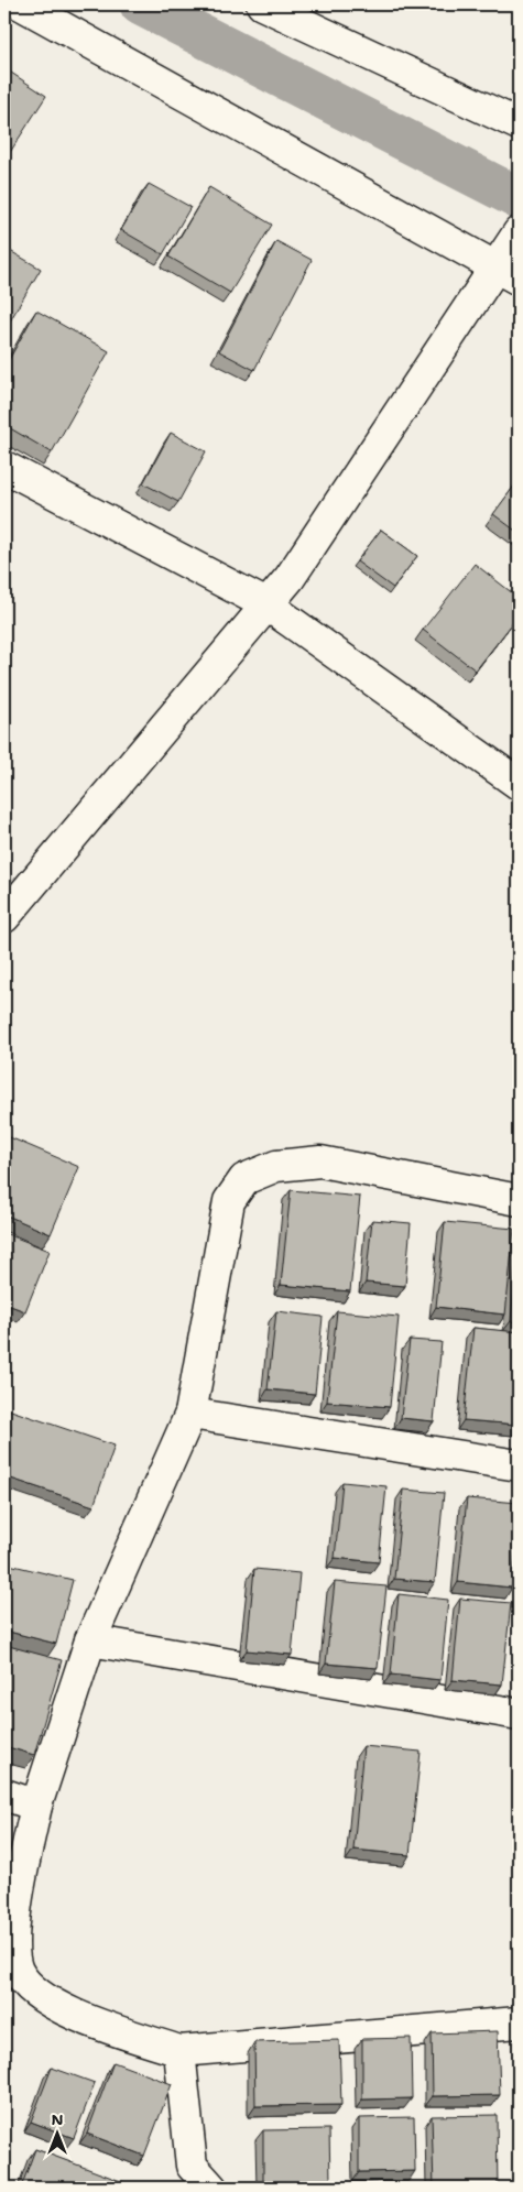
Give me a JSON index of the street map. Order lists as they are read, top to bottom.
{
  "north": "top"
}
